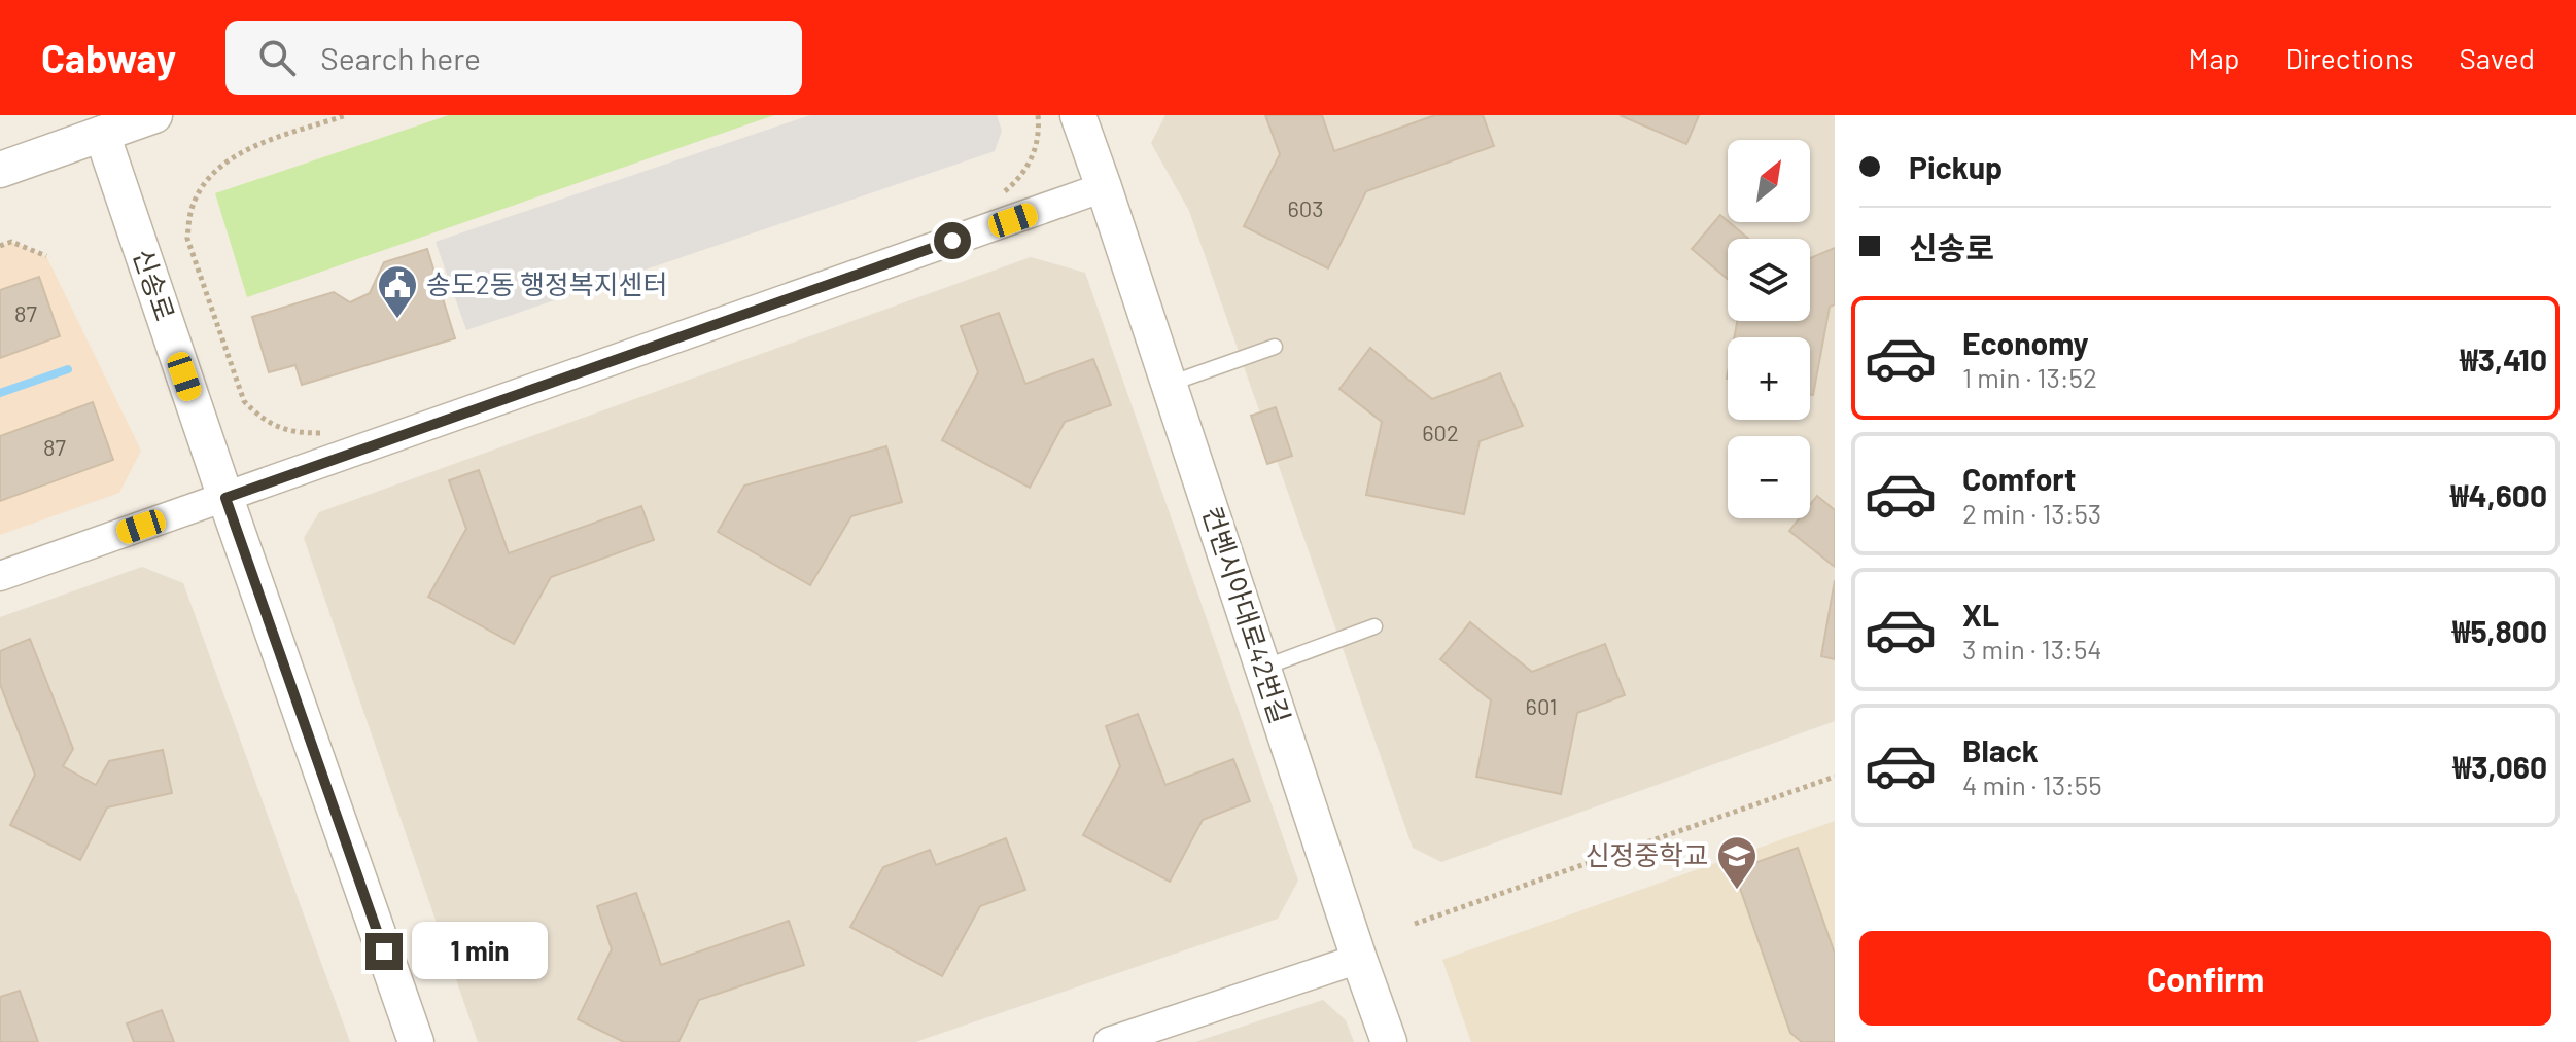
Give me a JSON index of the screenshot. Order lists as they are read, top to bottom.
{
  "streets": {
    "street": ["신송로", "컨벤시아대로42번길"]
  },
  "places": {
    "public building": ["송도2동 행정복지센터"],
    "school or university": ["신정중학교"]
  },
  "house_numbers": [
    "603",
    "87",
    "602",
    "87",
    "601"
  ],
  "north": "top right",
  "page": {
    "header": "Cabway",
    "search": "Search here",
    "nav": ["Map", "Directions", "Saved"],
    "banner": ["Pickup", "신송로"],
    "map_buttons": ["+", "−"],
    "list": [
      {
        "name": "Economy",
        "note": "1 min · 13:52",
        "value": "₩3,410"
      },
      {
        "name": "Comfort",
        "note": "2 min · 13:53",
        "value": "₩4,600"
      },
      {
        "name": "XL",
        "note": "3 min · 13:54",
        "value": "₩5,800"
      },
      {
        "name": "Black",
        "note": "4 min · 13:55",
        "value": "₩3,060"
      }
    ],
    "buttons": "Confirm",
    "bubble": "1 min"
  }
}
